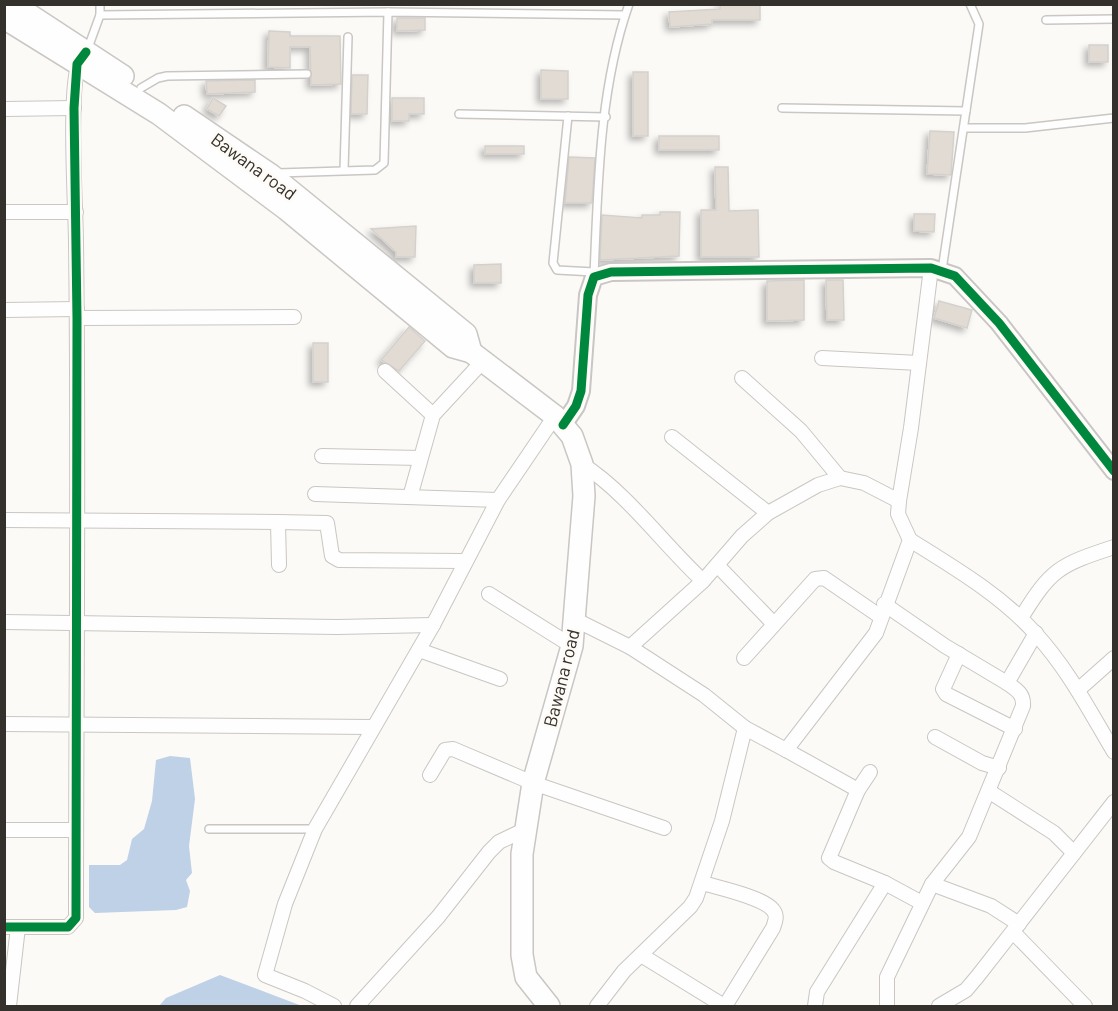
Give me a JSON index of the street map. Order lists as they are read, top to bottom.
{
  "streets": {
    "main road": ["Bawana road"]
  }
}
